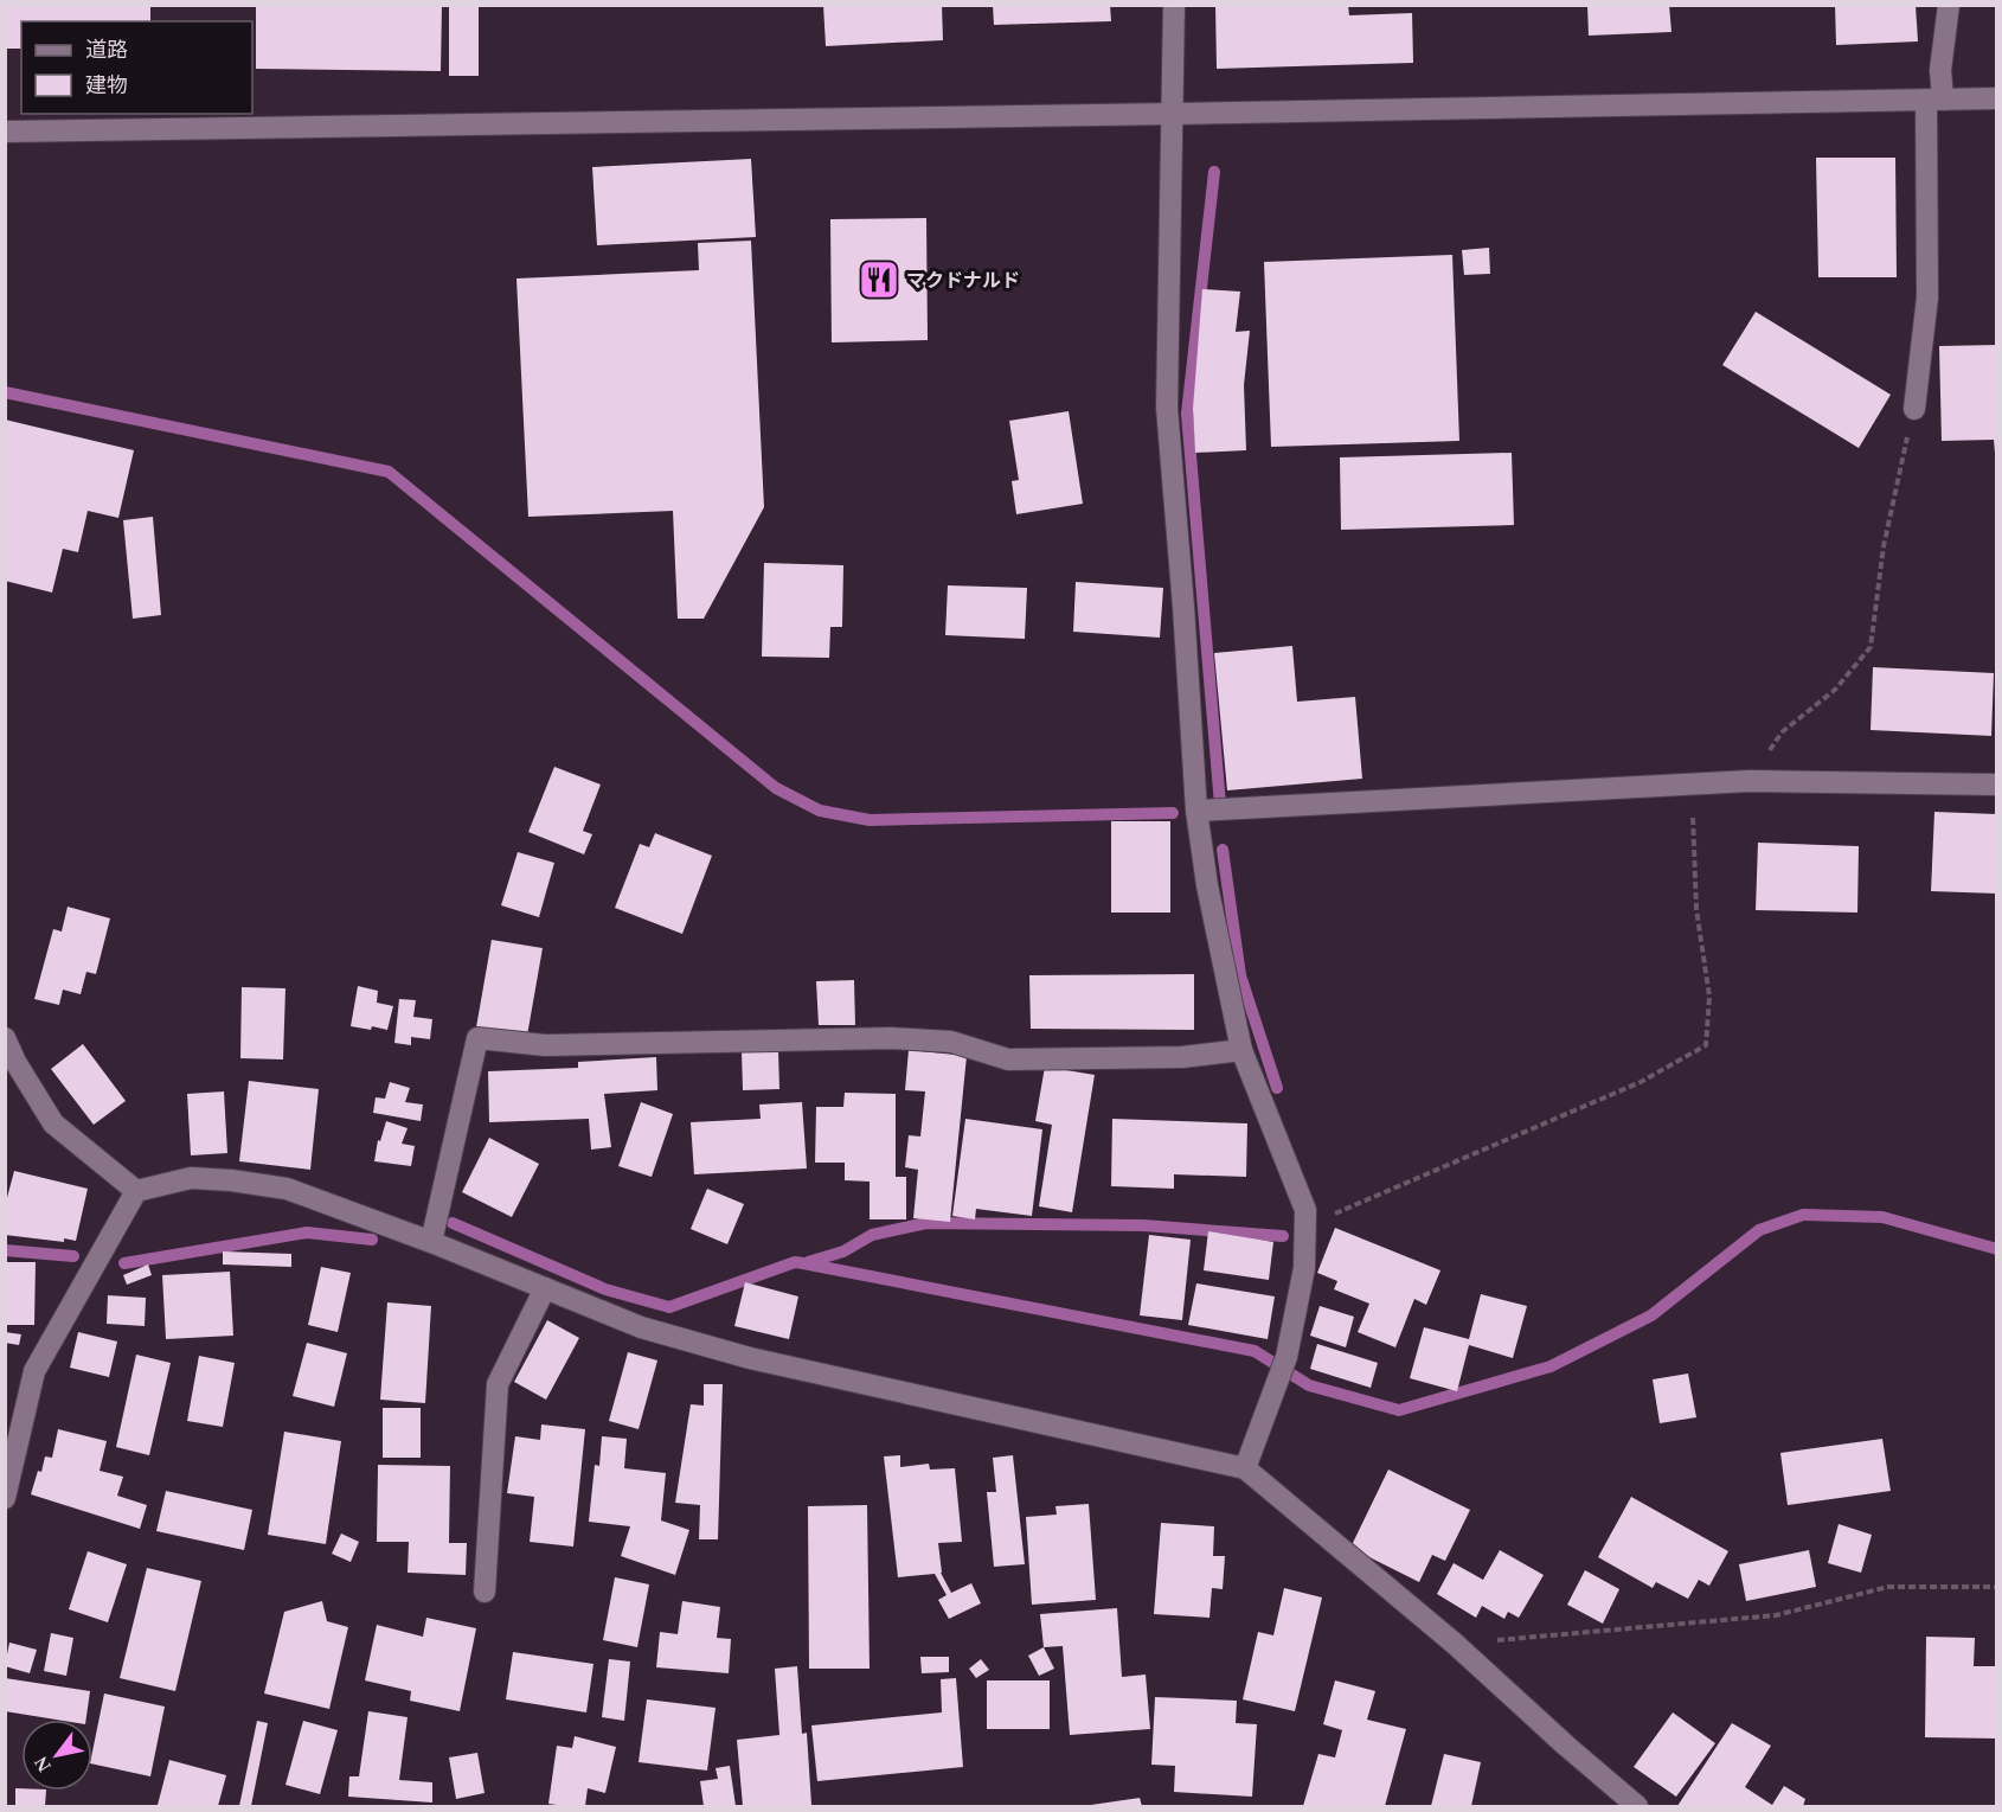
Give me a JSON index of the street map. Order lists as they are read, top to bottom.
{
  "places": {
    "restaurant": ["マクドナルド"]
  },
  "legend": ["道路", "建物"],
  "north": "bottom left"
}
